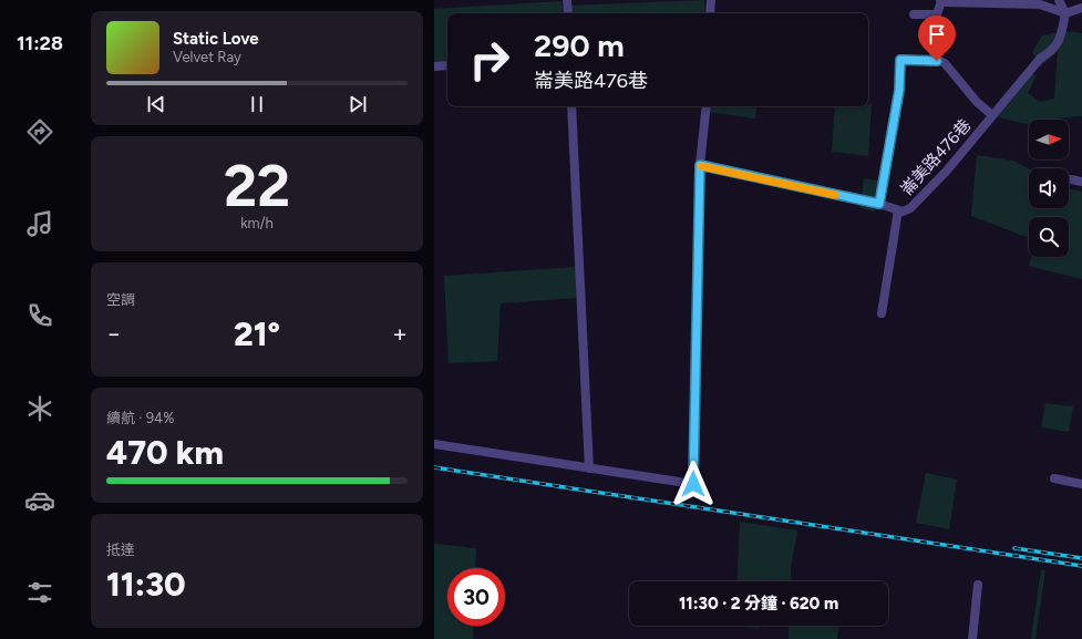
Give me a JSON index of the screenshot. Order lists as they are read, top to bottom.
{
  "streets": {
    "street": ["崙美路476巷"]
  },
  "north": "right",
  "page": {
    "tabs": "11:28",
    "turn": ["290 m", "崙美路476巷"],
    "song": ["Static Love", "Velvet Ray"],
    "tile": [
      ["22", "km/h"],
      "空調",
      ["續航 · 94%", "470 km"],
      ["抵達", "11:30"]
    ],
    "heat": ["−", "21°", "+"],
    "limit": "30",
    "trip": "11:30 · 2 分鐘 · 620 m"
  }
}
